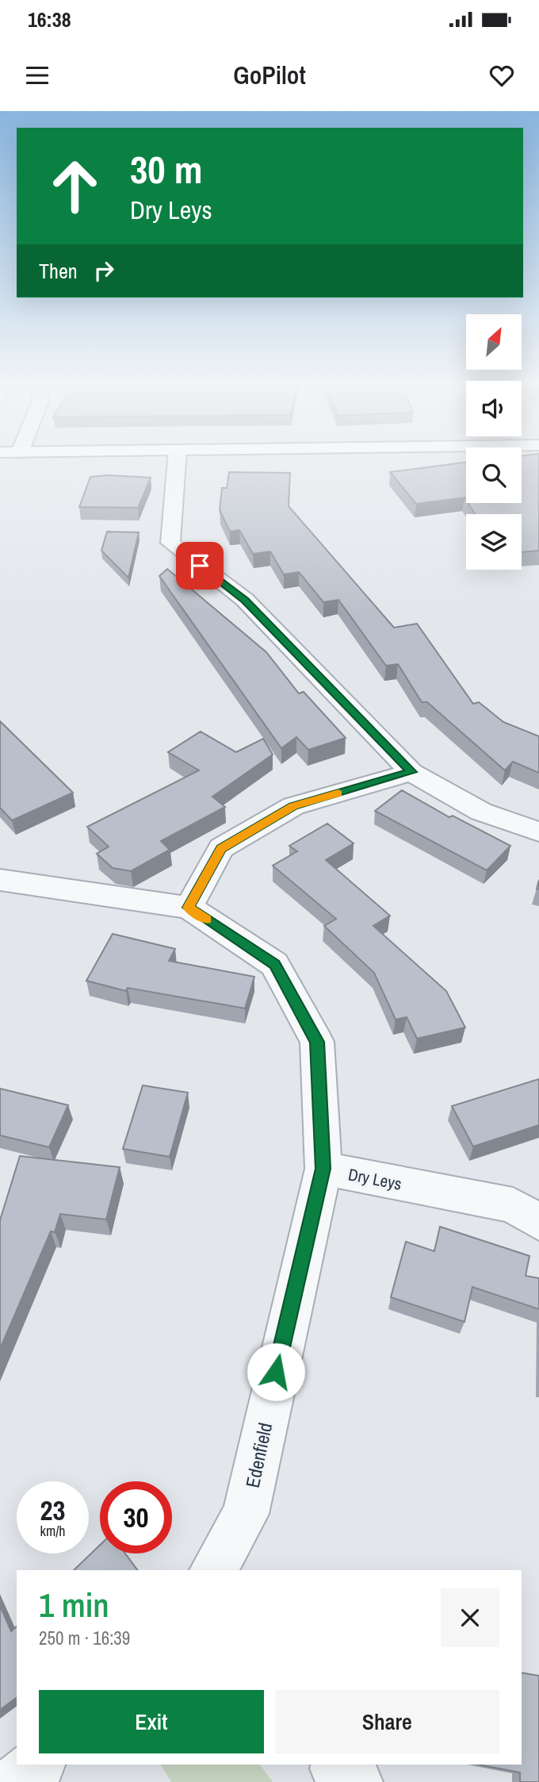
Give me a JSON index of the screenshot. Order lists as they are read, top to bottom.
{
  "streets": {
    "street": ["Dry Leys", "Edenfield"]
  },
  "crossings": [
    ["Dry Leys", "Edenfield"]
  ],
  "north": "top right",
  "page": {
    "status": "16:38",
    "header": "GoPilot",
    "turn": ["30 m", "Dry Leys"],
    "then": "Then",
    "speed": "23 km/h",
    "limit": "30",
    "heading": ["1 min", "250 m · 16:39"],
    "buttons": ["Exit", "Share"]
  }
}
